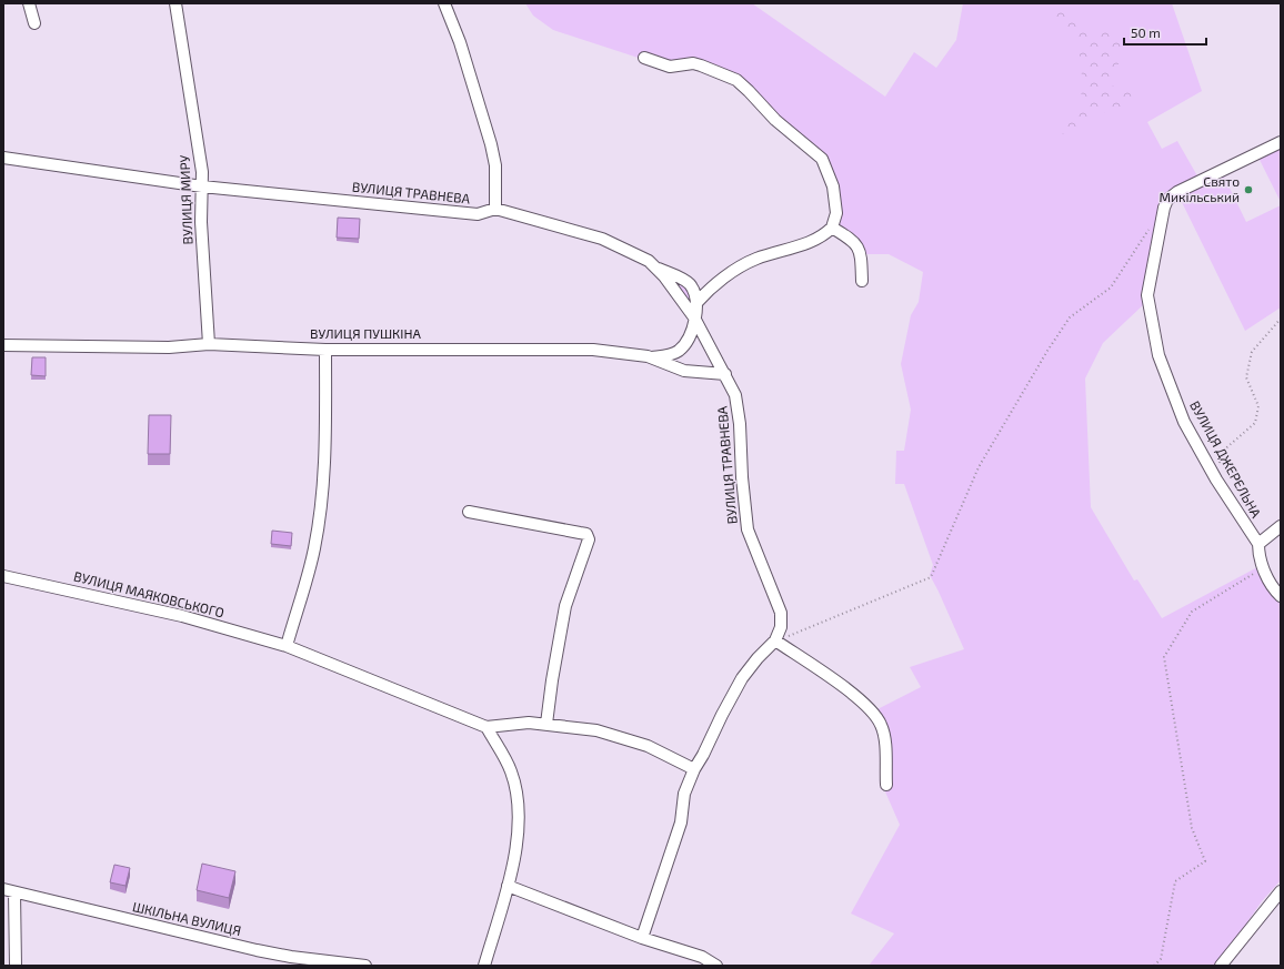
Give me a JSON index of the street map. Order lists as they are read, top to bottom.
{
  "streets": {
    "street": [
      "ВУЛИЦЯ ТРАВНЕВА",
      "ВУЛИЦЯ МИРУ",
      "ВУЛИЦЯ ПУШКІНА",
      "ВУЛИЦЯ ДЖЕРЕЛЬНА",
      "ВУЛИЦЯ МАЯКОВСЬКОГО",
      "ШКІЛЬНА ВУЛИЦЯ"
    ]
  },
  "crossings": [
    ["ВУЛИЦЯ ТРАВНЕВА", "ВУЛИЦЯ МИРУ"],
    ["ВУЛИЦЯ ТРАВНЕВА", "ВУЛИЦЯ ПУШКІНА"],
    ["ВУЛИЦЯ МИРУ", "ВУЛИЦЯ ПУШКІНА"]
  ],
  "places": ["Свято Микільський"],
  "scale_bar": "50 m"
}
